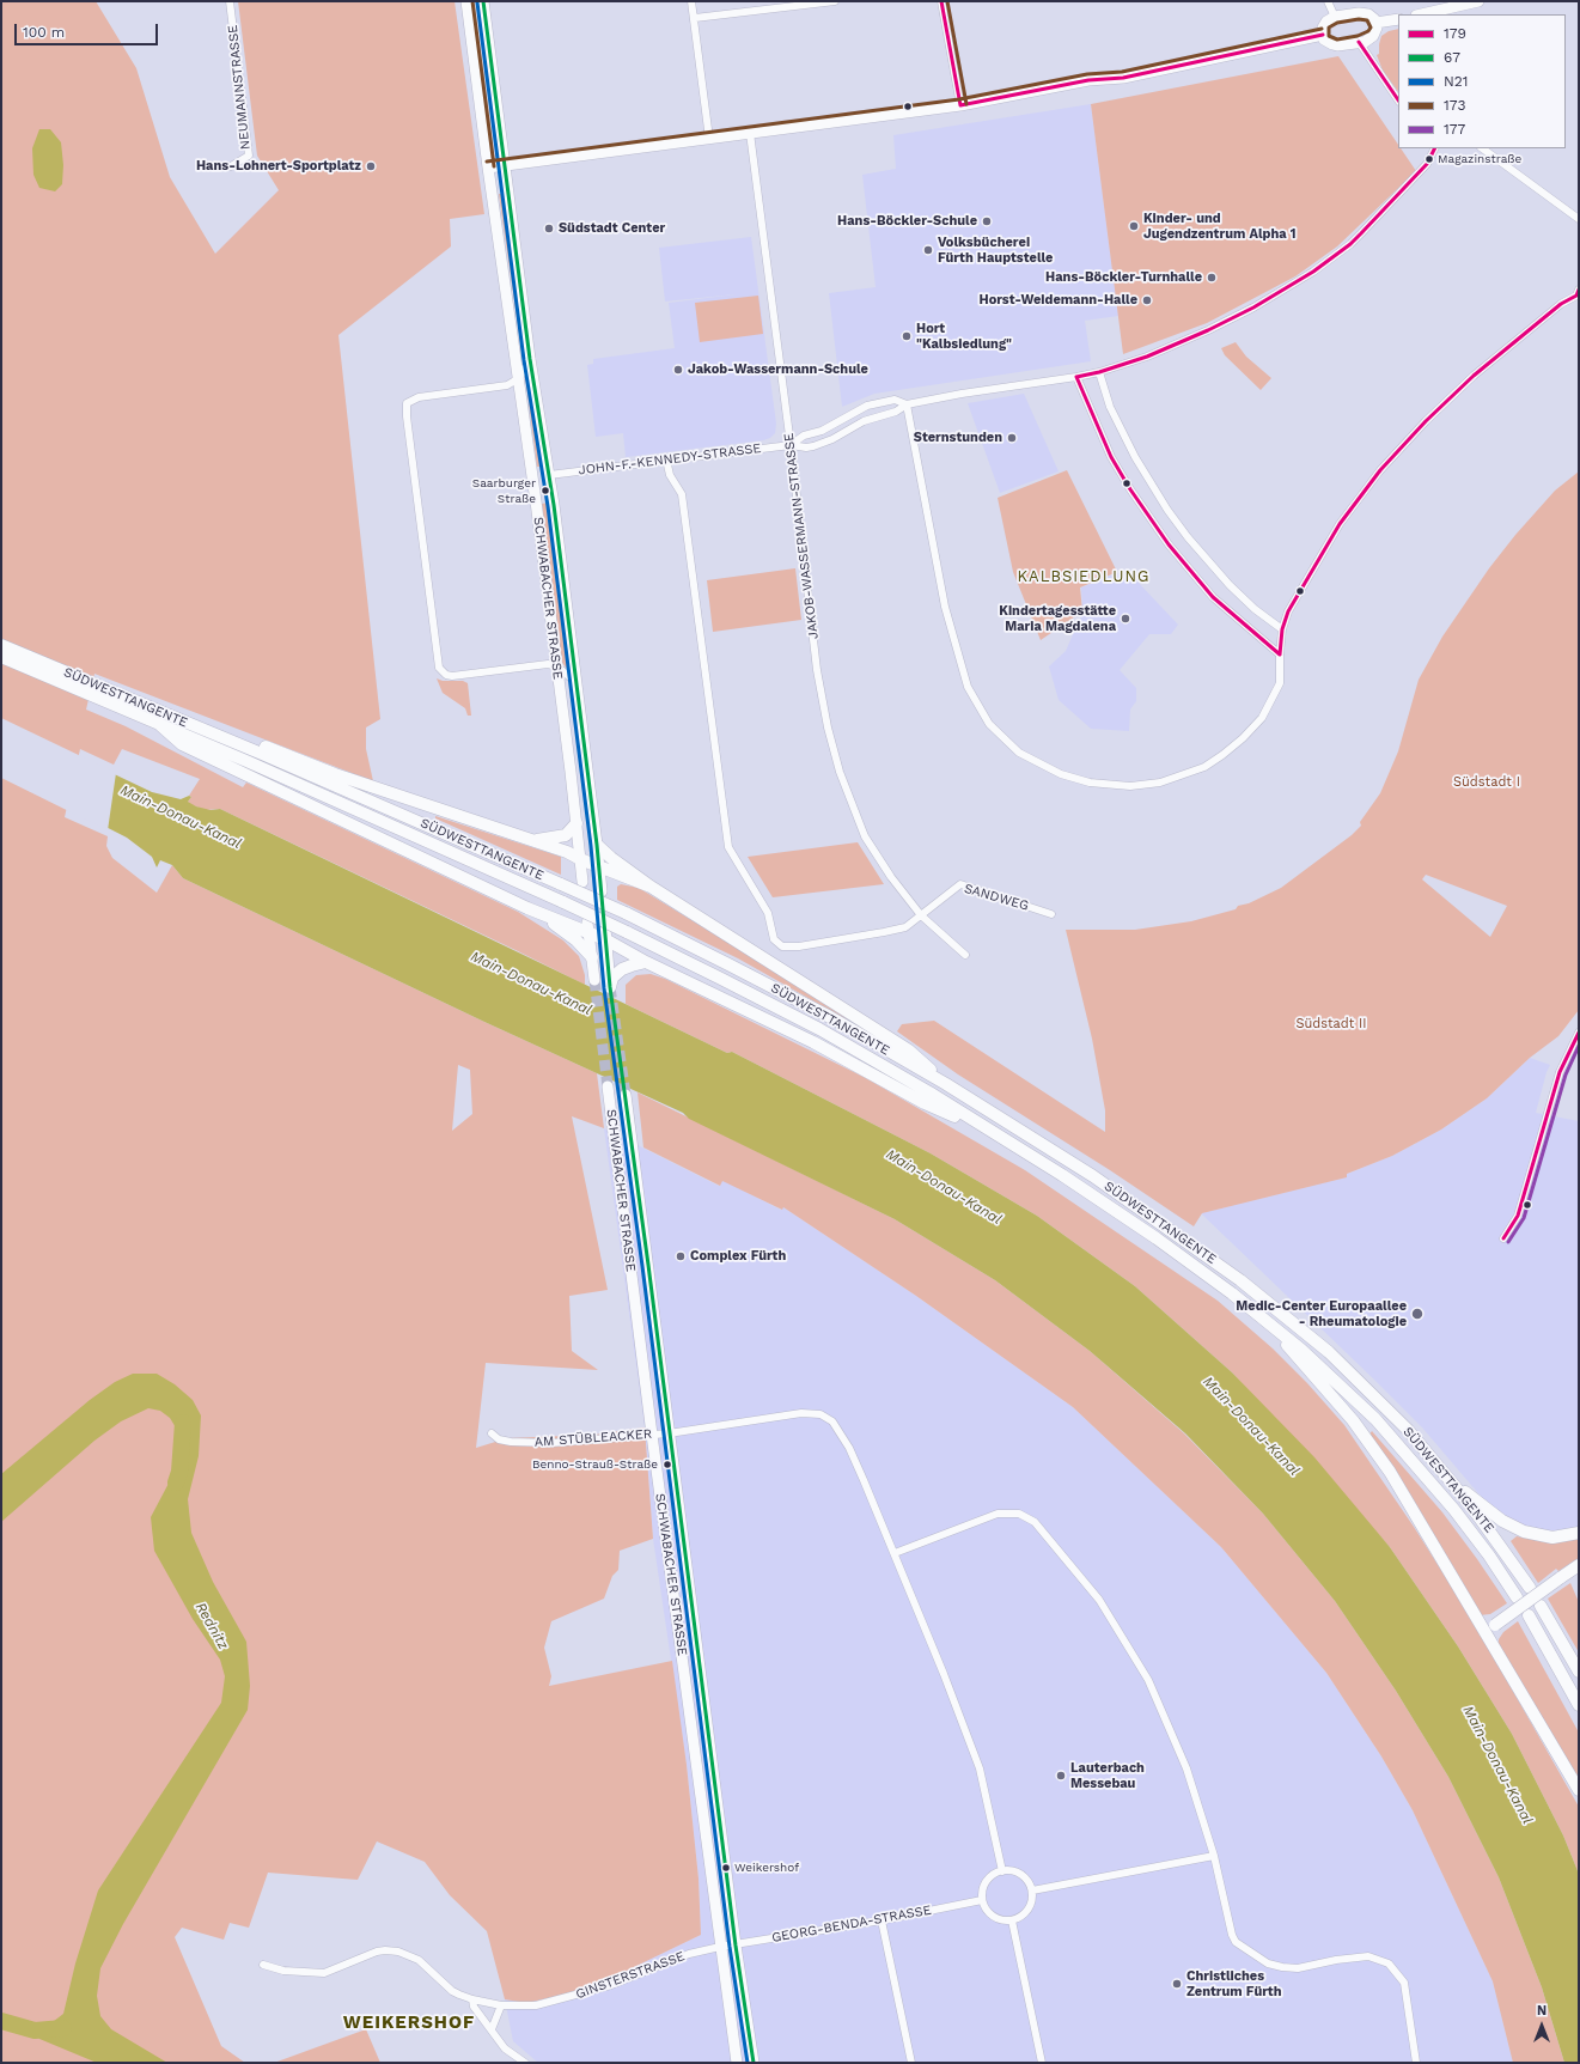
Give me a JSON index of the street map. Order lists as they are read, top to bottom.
{
  "streets": {
    "highway": ["SÜDWESTTANGENTE"],
    "main road": ["SCHWABACHER STRASSE"],
    "street": [
      "NEUMANNSTRASSE",
      "JOHN-F.-KENNEDY-STRASSE",
      "JAKOB-WASSERMANN-STRASSE",
      "SANDWEG",
      "AM STÜBLEACKER",
      "GEORG-BENDA-STRASSE",
      "GINSTERSTRASSE"
    ]
  },
  "crossings": [
    ["JOHN-F.-KENNEDY-STRASSE", "JAKOB-WASSERMANN-STRASSE"],
    ["JOHN-F.-KENNEDY-STRASSE", "SCHWABACHER STRASSE"],
    ["JAKOB-WASSERMANN-STRASSE", "SANDWEG"],
    ["SCHWABACHER STRASSE", "AM STÜBLEACKER"],
    ["SCHWABACHER STRASSE", "GEORG-BENDA-STRASSE"],
    ["SCHWABACHER STRASSE", "GINSTERSTRASSE"],
    ["GEORG-BENDA-STRASSE", "GINSTERSTRASSE"]
  ],
  "districts": ["KALBSIEDLUNG", "WEIKERSHOF"],
  "water": ["Main-Donau-Kanal", "Rednitz"],
  "parks": ["Südstadt I", "Südstadt II"],
  "places": [
    "Magazinstraße",
    "Hans-Lohnert-Sportplatz",
    "Hans-Böckler-Schule",
    "Kinder- und Jugendzentrum Alpha 1",
    "Südstadt Center",
    "Volksbücherei Fürth Hauptstelle",
    "Hans-Böckler-Turnhalle",
    "Horst-Weidemann-Halle",
    "Hort \"Kalbsiedlung\"",
    "Jakob-Wassermann-Schule",
    "Sternstunden",
    "Saarburger Straße",
    "Kindertagesstätte Maria Magdalena",
    "Complex Fürth",
    "Medic-Center Europaallee - Rheumatologie",
    "Benno-Strauß-Straße",
    "Lauterbach Messebau",
    "Weikershof",
    "Christliches Zentrum Fürth"
  ],
  "lines": [
    "transit line 179",
    "transit line 67",
    "transit line 173",
    "transit line N21",
    "transit line 177"
  ],
  "legend": [
    "179",
    "67",
    "N21",
    "173",
    "177"
  ],
  "scale_bar": "100 m",
  "north": "top"
}
